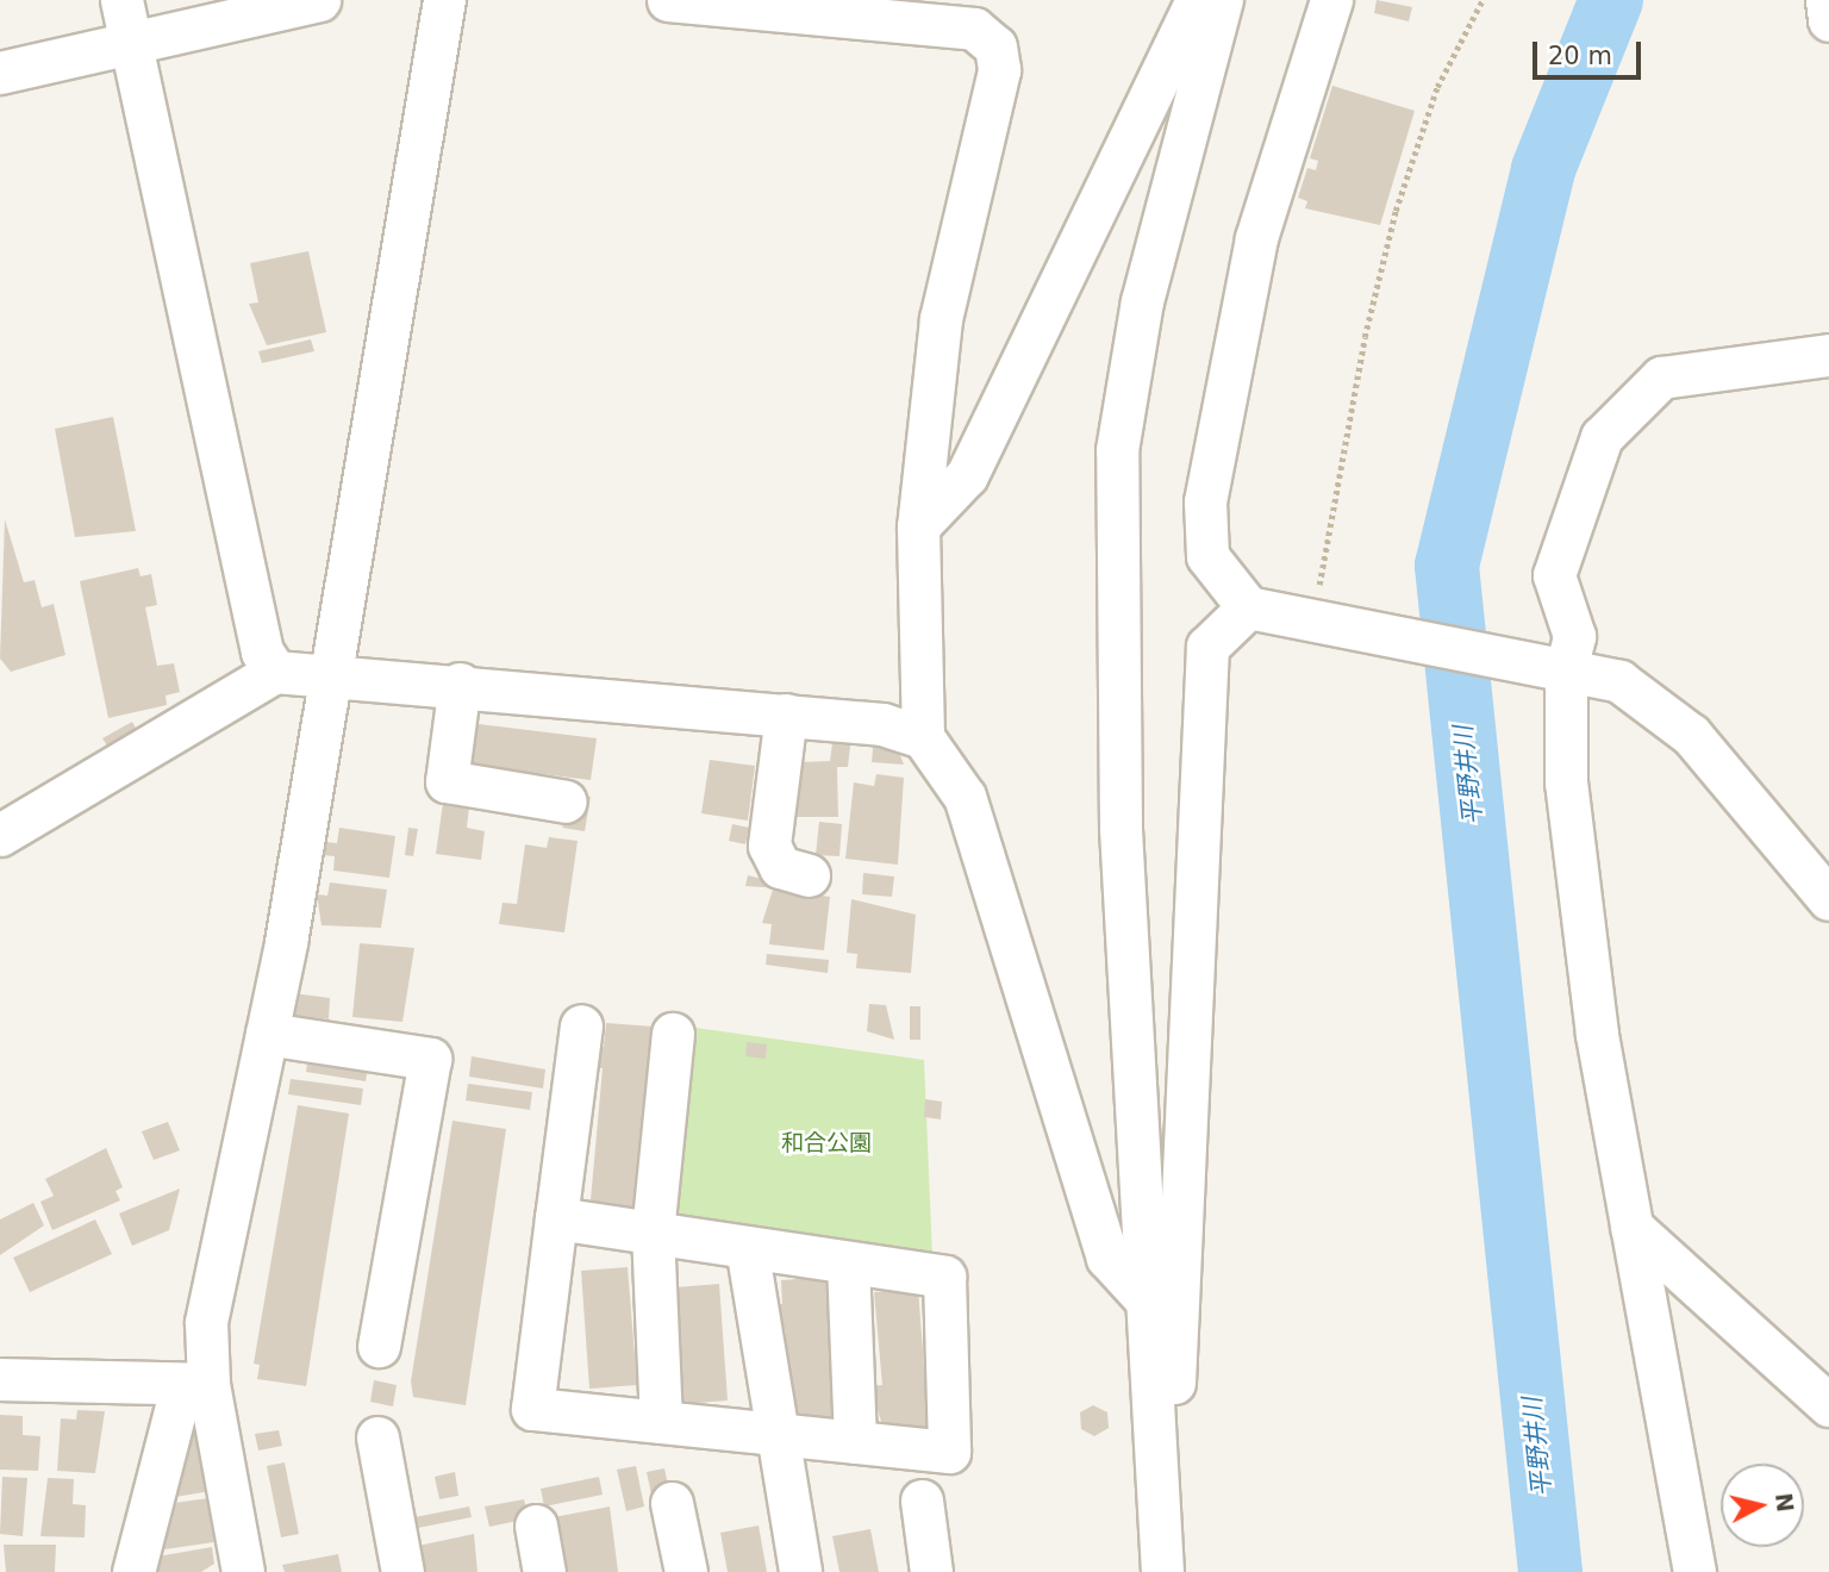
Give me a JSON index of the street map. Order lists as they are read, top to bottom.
{
  "water": ["平野井川"],
  "parks": ["和合公園"],
  "scale_bar": "20 m",
  "north": "right"
}
